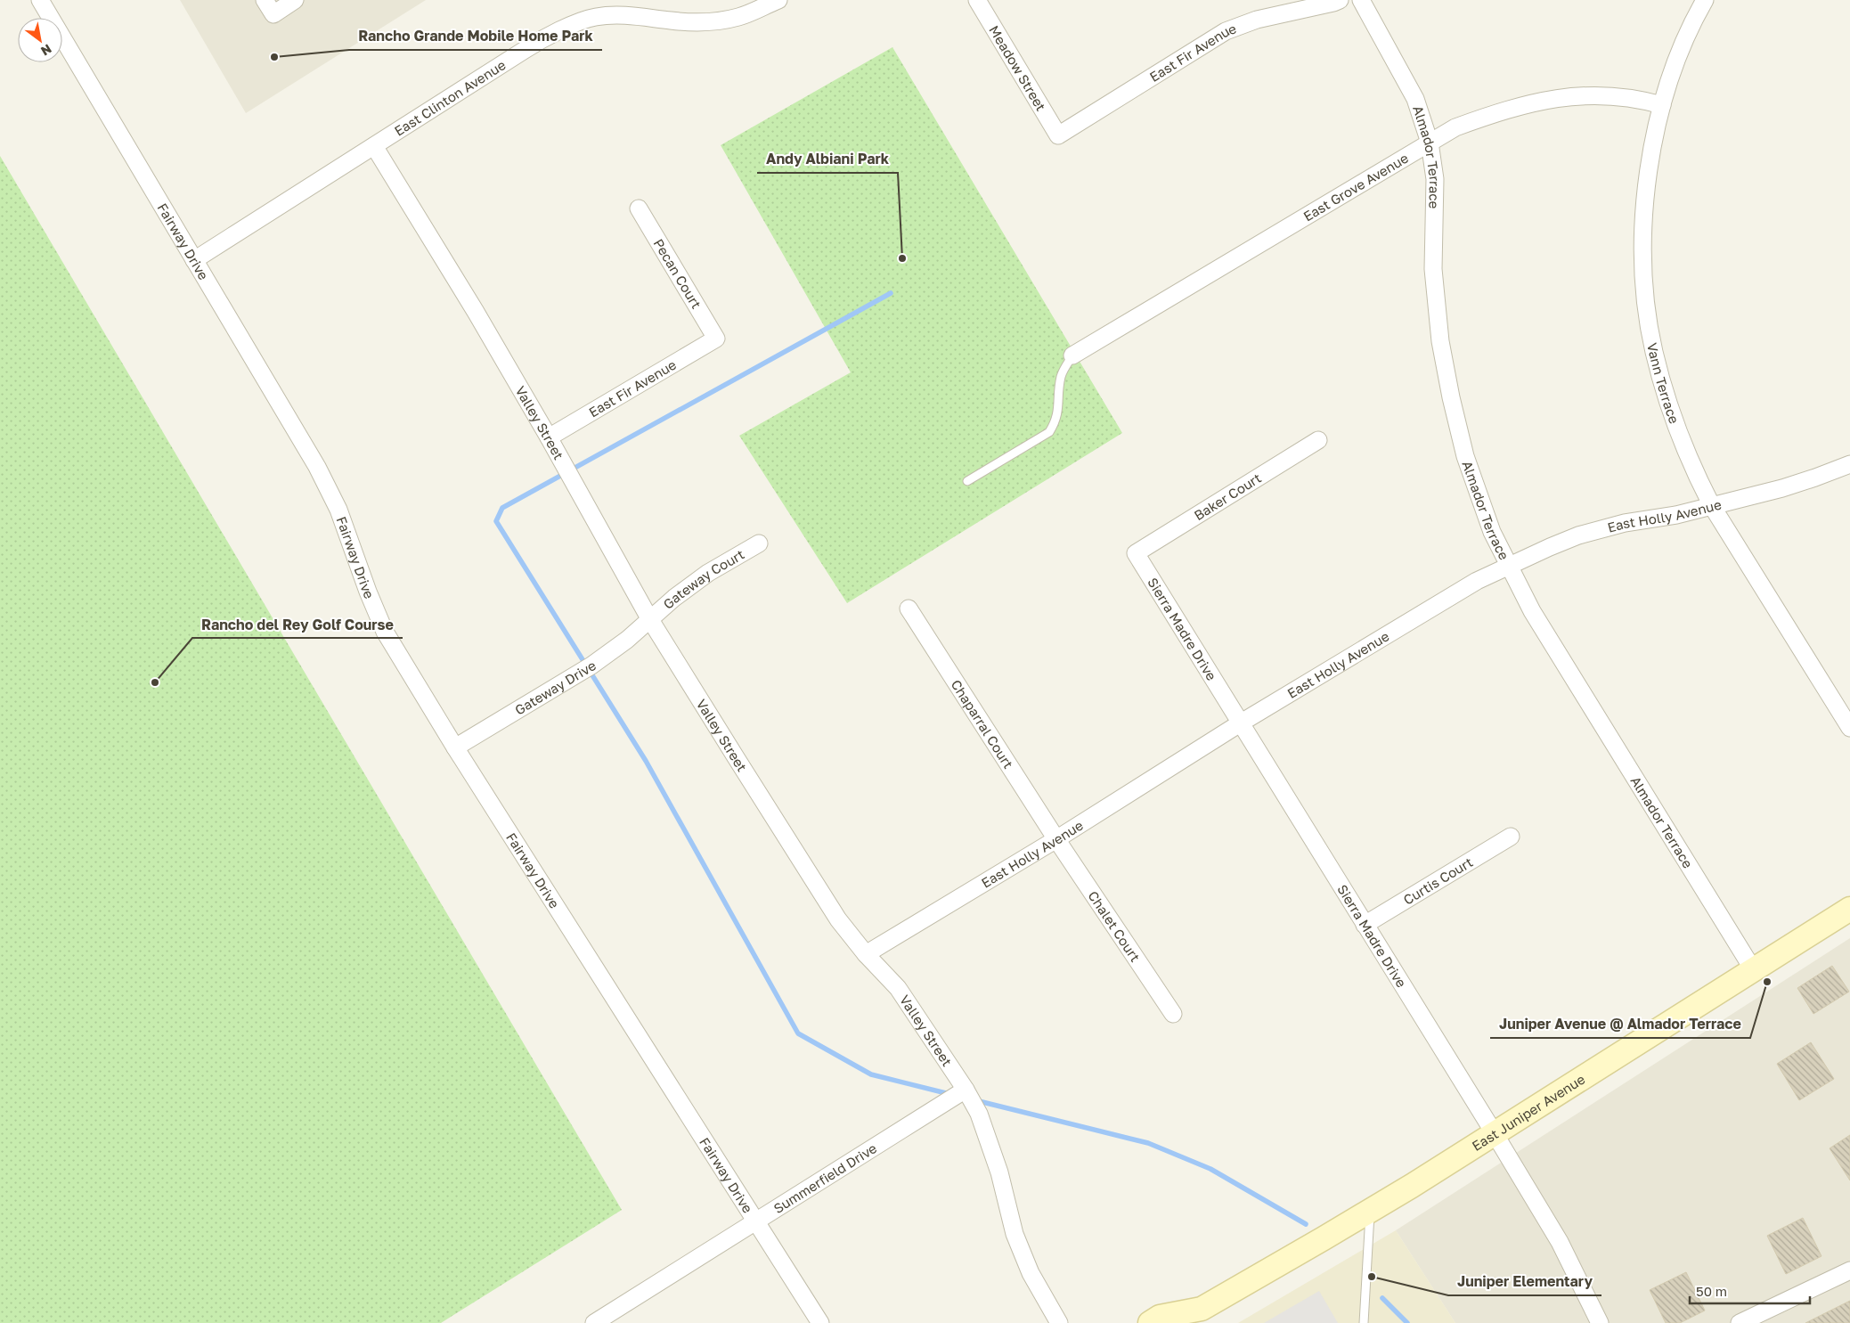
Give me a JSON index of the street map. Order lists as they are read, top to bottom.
{
  "streets": {
    "street": [
      "East Fir Avenue",
      "Meadow Street",
      "East Clinton Avenue",
      "Almador Terrace",
      "East Grove Avenue",
      "Fairway Drive",
      "Pecan Court",
      "Vann Terrace",
      "Valley Street",
      "Baker Court",
      "East Holly Avenue",
      "Gateway Court",
      "Sierra Madre Drive",
      "Gateway Drive",
      "Chaparral Court",
      "Curtis Court",
      "Chalet Court",
      "East Juniper Avenue",
      "Summerfield Drive"
    ]
  },
  "crossings": [
    ["East Fir Avenue", "Meadow Street"],
    ["East Fir Avenue", "Pecan Court"],
    ["East Fir Avenue", "Valley Street"],
    ["East Clinton Avenue", "Fairway Drive"],
    ["East Clinton Avenue", "Valley Street"],
    ["Almador Terrace", "East Grove Avenue"],
    ["Almador Terrace", "East Holly Avenue"],
    ["Almador Terrace", "East Juniper Avenue"],
    ["East Grove Avenue", "Vann Terrace"],
    ["Fairway Drive", "Gateway Drive"],
    ["Fairway Drive", "Summerfield Drive"],
    ["Vann Terrace", "East Holly Avenue"],
    ["Valley Street", "East Holly Avenue"],
    ["Valley Street", "Gateway Court"],
    ["Valley Street", "Gateway Drive"],
    ["Valley Street", "Summerfield Drive"],
    ["Baker Court", "Sierra Madre Drive"],
    ["East Holly Avenue", "Sierra Madre Drive"],
    ["East Holly Avenue", "Chaparral Court"],
    ["East Holly Avenue", "Chalet Court"],
    ["Gateway Court", "Gateway Drive"],
    ["Sierra Madre Drive", "Curtis Court"],
    ["Sierra Madre Drive", "East Juniper Avenue"],
    ["Chaparral Court", "Chalet Court"]
  ],
  "places": [
    "Rancho Grande Mobile Home Park",
    "Andy Albiani Park",
    "Rancho del Rey Golf Course",
    "Juniper Avenue @ Almador Terrace",
    "Juniper Elementary"
  ],
  "scale_bar": "50 m",
  "north": "bottom right"
}
